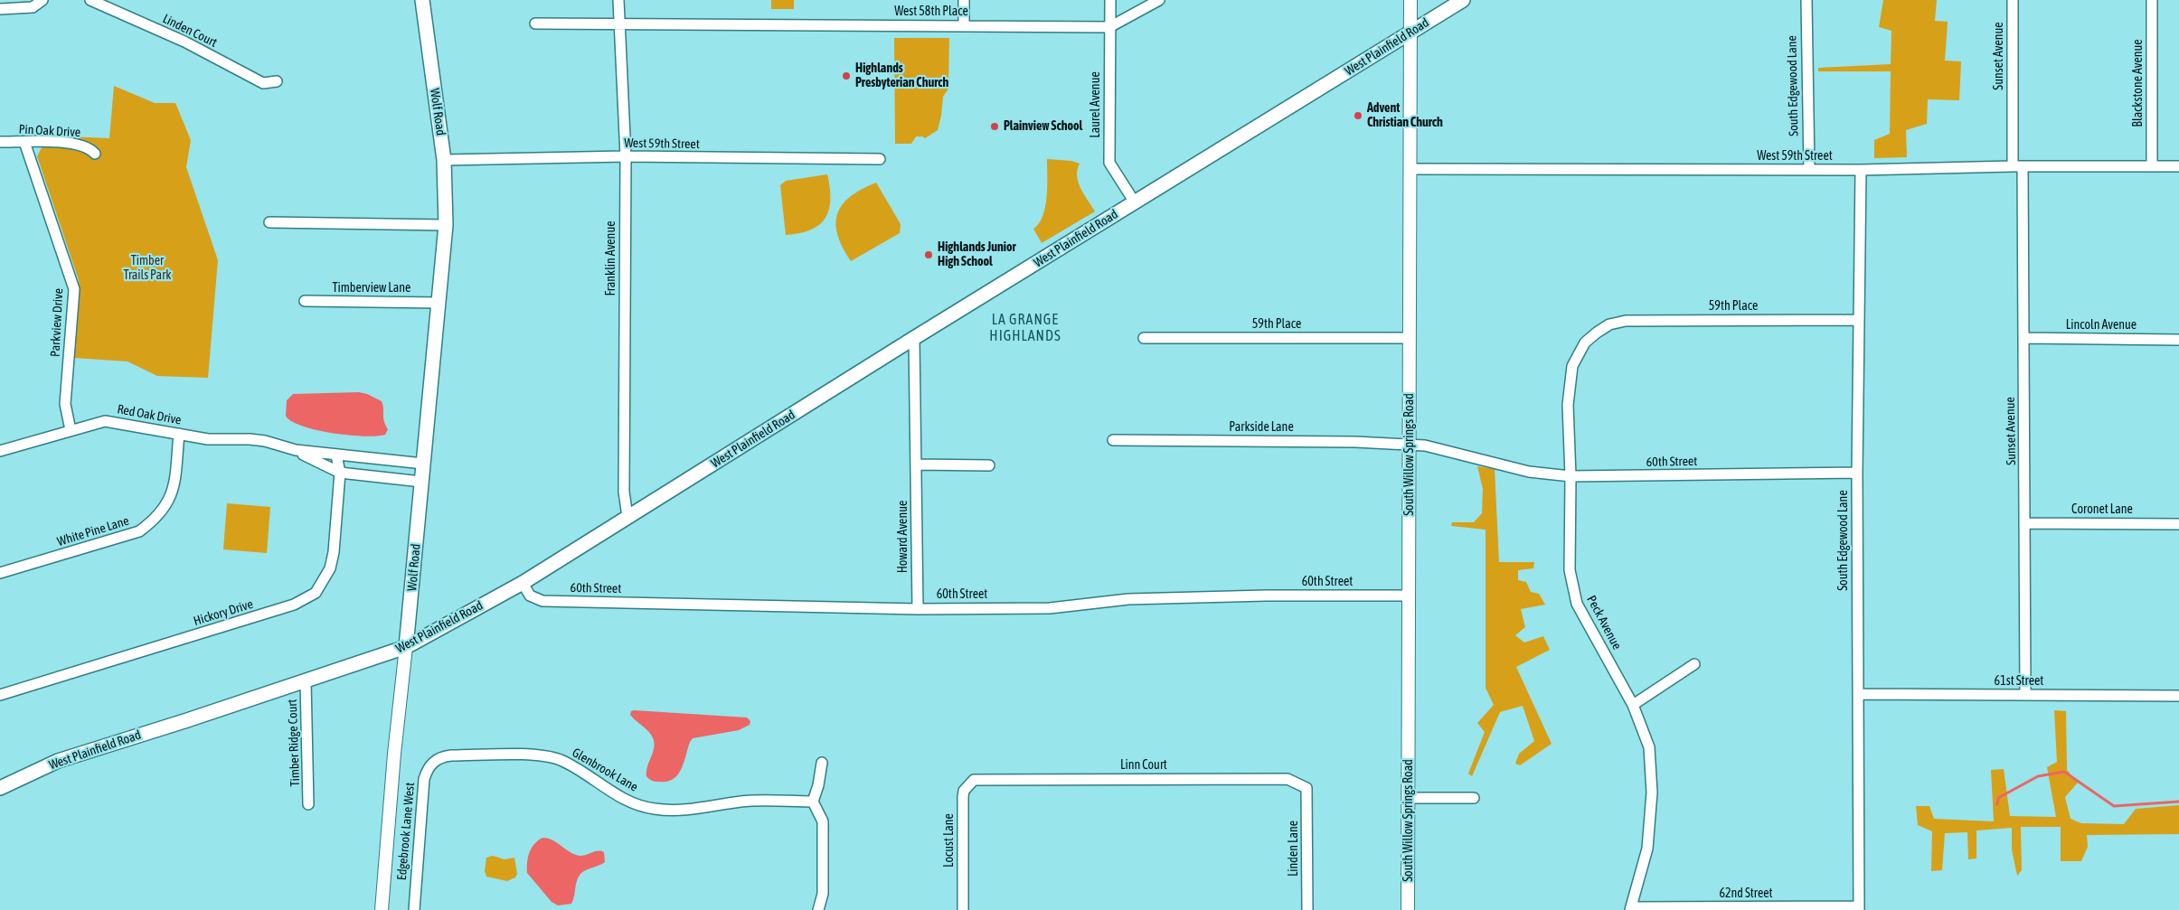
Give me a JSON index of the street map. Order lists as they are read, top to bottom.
{
  "streets": {
    "main road": ["West Plainfield Road", "Wolf Road"],
    "street": [
      "West 58th Place",
      "Linden Court",
      "Sunset Avenue",
      "Blackstone Avenue",
      "South Edgewood Lane",
      "Laurel Avenue",
      "Pin Oak Drive",
      "West 59th Street",
      "Franklin Avenue",
      "Timberview Lane",
      "59th Place",
      "Parkview Drive",
      "Lincoln Avenue",
      "Red Oak Drive",
      "Parkside Lane",
      "South Willow Springs Road",
      "60th Street",
      "Coronet Lane",
      "White Pine Lane",
      "Howard Avenue",
      "Hickory Drive",
      "Peck Avenue",
      "61st Street",
      "Timber Ridge Court",
      "Linn Court",
      "Glenbrook Lane",
      "Edgebrook Lane West",
      "Locust Lane",
      "Linden Lane",
      "62nd Street"
    ]
  },
  "crossings": [
    ["West 58th Place", "Laurel Avenue"],
    ["West 58th Place", "Franklin Avenue"],
    ["West Plainfield Road", "Laurel Avenue"],
    ["West Plainfield Road", "Wolf Road"],
    ["West Plainfield Road", "Franklin Avenue"],
    ["West Plainfield Road", "South Willow Springs Road"],
    ["West Plainfield Road", "60th Street"],
    ["West Plainfield Road", "Howard Avenue"],
    ["West Plainfield Road", "Timber Ridge Court"],
    ["Sunset Avenue", "West 59th Street"],
    ["Sunset Avenue", "Lincoln Avenue"],
    ["Sunset Avenue", "Coronet Lane"],
    ["Sunset Avenue", "61st Street"],
    ["Blackstone Avenue", "West 59th Street"],
    ["South Edgewood Lane", "West 59th Street"],
    ["South Edgewood Lane", "59th Place"],
    ["South Edgewood Lane", "60th Street"],
    ["South Edgewood Lane", "61st Street"],
    ["South Edgewood Lane", "62nd Street"],
    ["Wolf Road", "West 59th Street"],
    ["Wolf Road", "Timberview Lane"],
    ["Wolf Road", "Red Oak Drive"],
    ["Pin Oak Drive", "Parkview Drive"],
    ["West 59th Street", "Franklin Avenue"],
    ["West 59th Street", "South Willow Springs Road"],
    ["59th Place", "South Willow Springs Road"],
    ["59th Place", "Peck Avenue"],
    ["Parkview Drive", "Red Oak Drive"],
    ["Red Oak Drive", "White Pine Lane"],
    ["Red Oak Drive", "Hickory Drive"],
    ["Parkside Lane", "South Willow Springs Road"],
    ["Parkside Lane", "60th Street"],
    ["South Willow Springs Road", "60th Street"],
    ["60th Street", "Howard Avenue"],
    ["60th Street", "Peck Avenue"],
    ["Peck Avenue", "62nd Street"],
    ["Linn Court", "Locust Lane"],
    ["Linn Court", "Linden Lane"],
    ["Glenbrook Lane", "Edgebrook Lane West"]
  ],
  "districts": ["LA GRANGE HIGHLANDS"],
  "parks": ["Timber Trails Park"],
  "places": [
    "Highlands Presbyterian Church",
    "Advent Christian Church",
    "Plainview School",
    "Highlands Junior High School"
  ]
}
